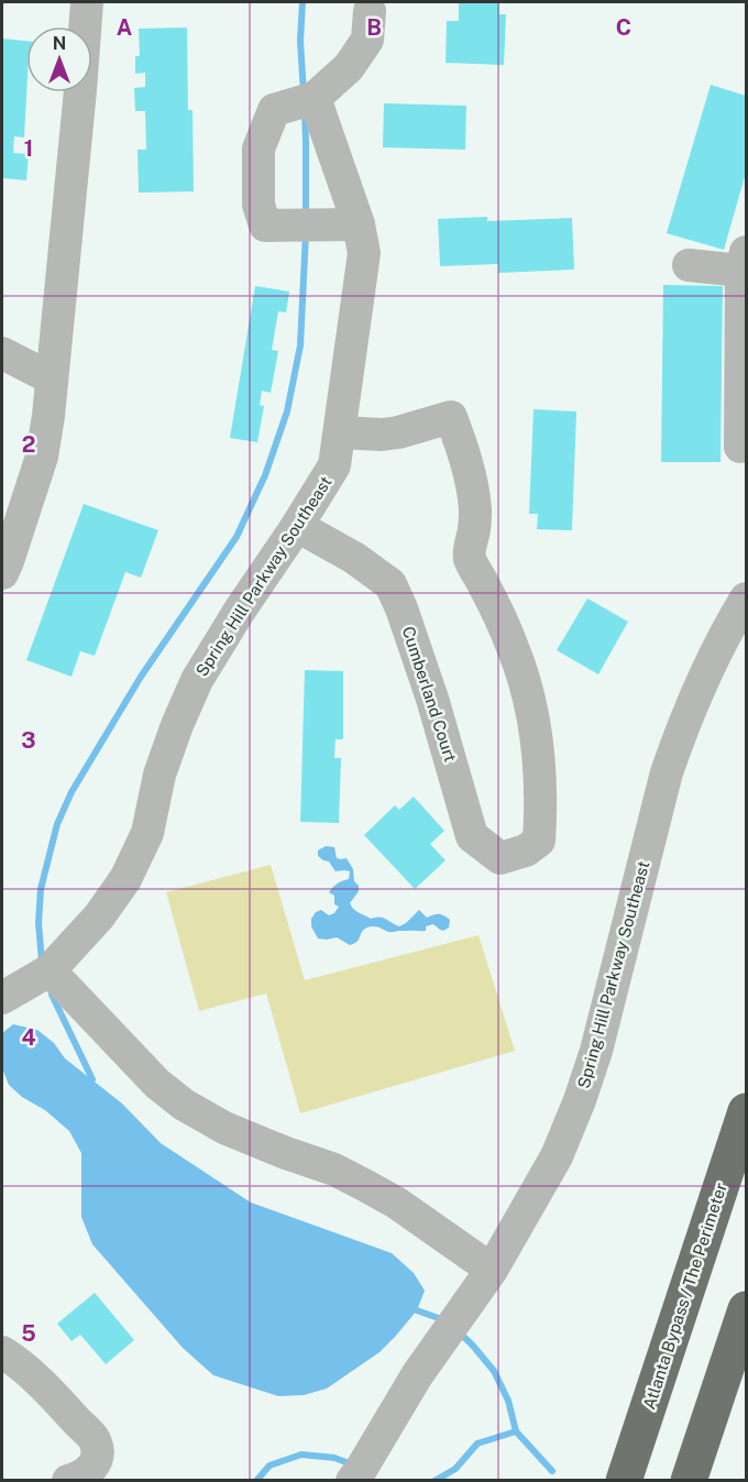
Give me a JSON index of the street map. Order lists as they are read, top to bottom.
{
  "streets": {
    "highway": ["Atlanta Bypass / The Perimeter"],
    "street": ["Spring Hill Parkway Southeast", "Cumberland Court"]
  },
  "crossings": [
    ["Spring Hill Parkway Southeast", "Cumberland Court"]
  ],
  "north": "top",
  "grid": {
    "columns": ["A", "B", "C"],
    "rows": [
      "1",
      "2",
      "3",
      "4",
      "5"
    ]
  }
}
